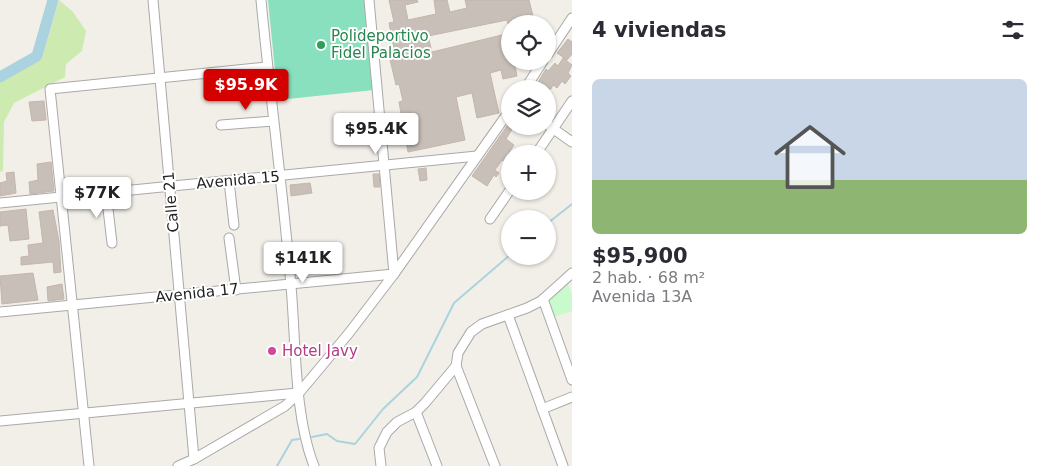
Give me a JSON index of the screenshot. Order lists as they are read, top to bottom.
{
  "streets": {
    "street": ["Avenida 15", "Calle 21", "Avenida 17"]
  },
  "crossings": [
    ["Avenida 15", "Calle 21"],
    ["Calle 21", "Avenida 17"]
  ],
  "places": ["Polideportivo Fidel Palacios", "Hotel Javy"],
  "page": {
    "heading": "4 viviendas",
    "map_buttons": ["+", "−"],
    "list": [
      {
        "name": "$95,900",
        "note": "2 hab. · 68 m² · Avenida 13A"
      }
    ],
    "price": [
      "$95.9K",
      "$95.4K",
      "$77K",
      "$141K"
    ]
  }
}
